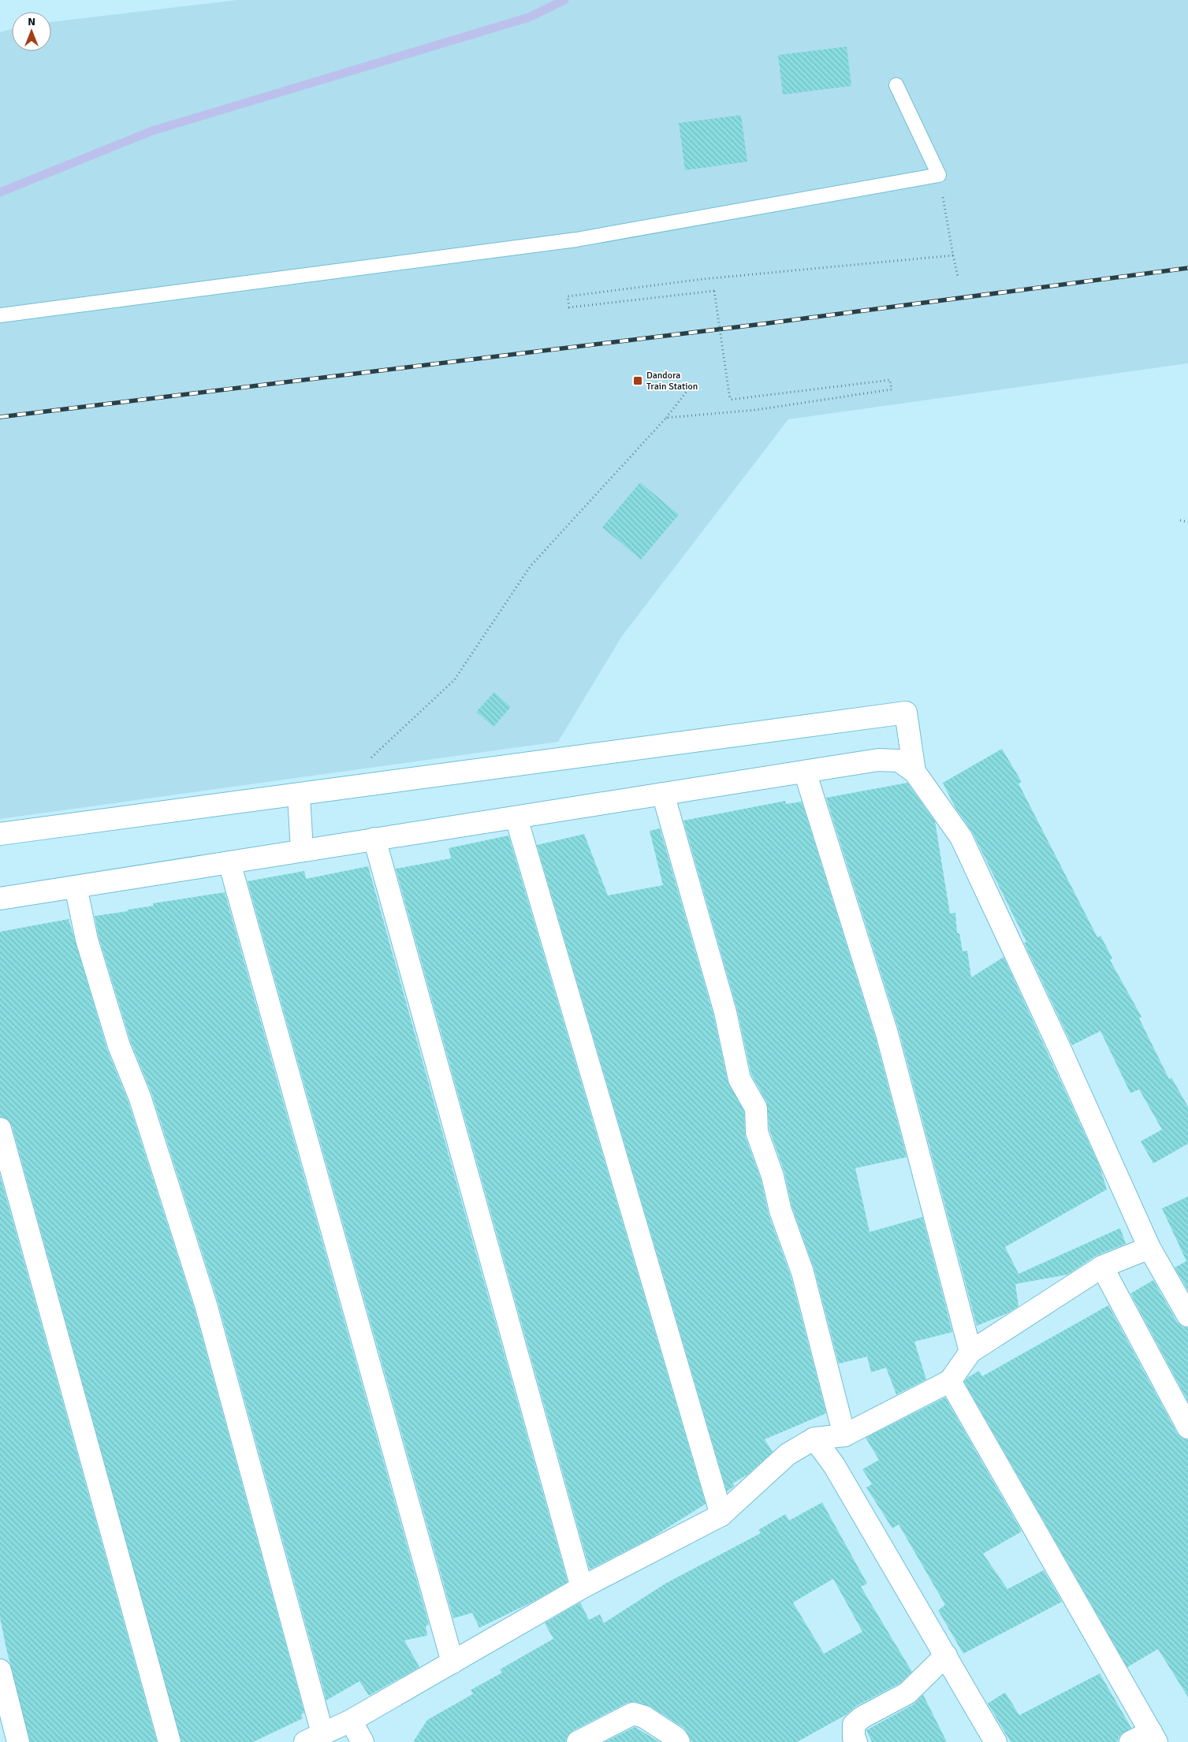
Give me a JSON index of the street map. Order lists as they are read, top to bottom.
{
  "places": {
    "transit": ["Dandora Train Station"]
  },
  "north": "top"
}
